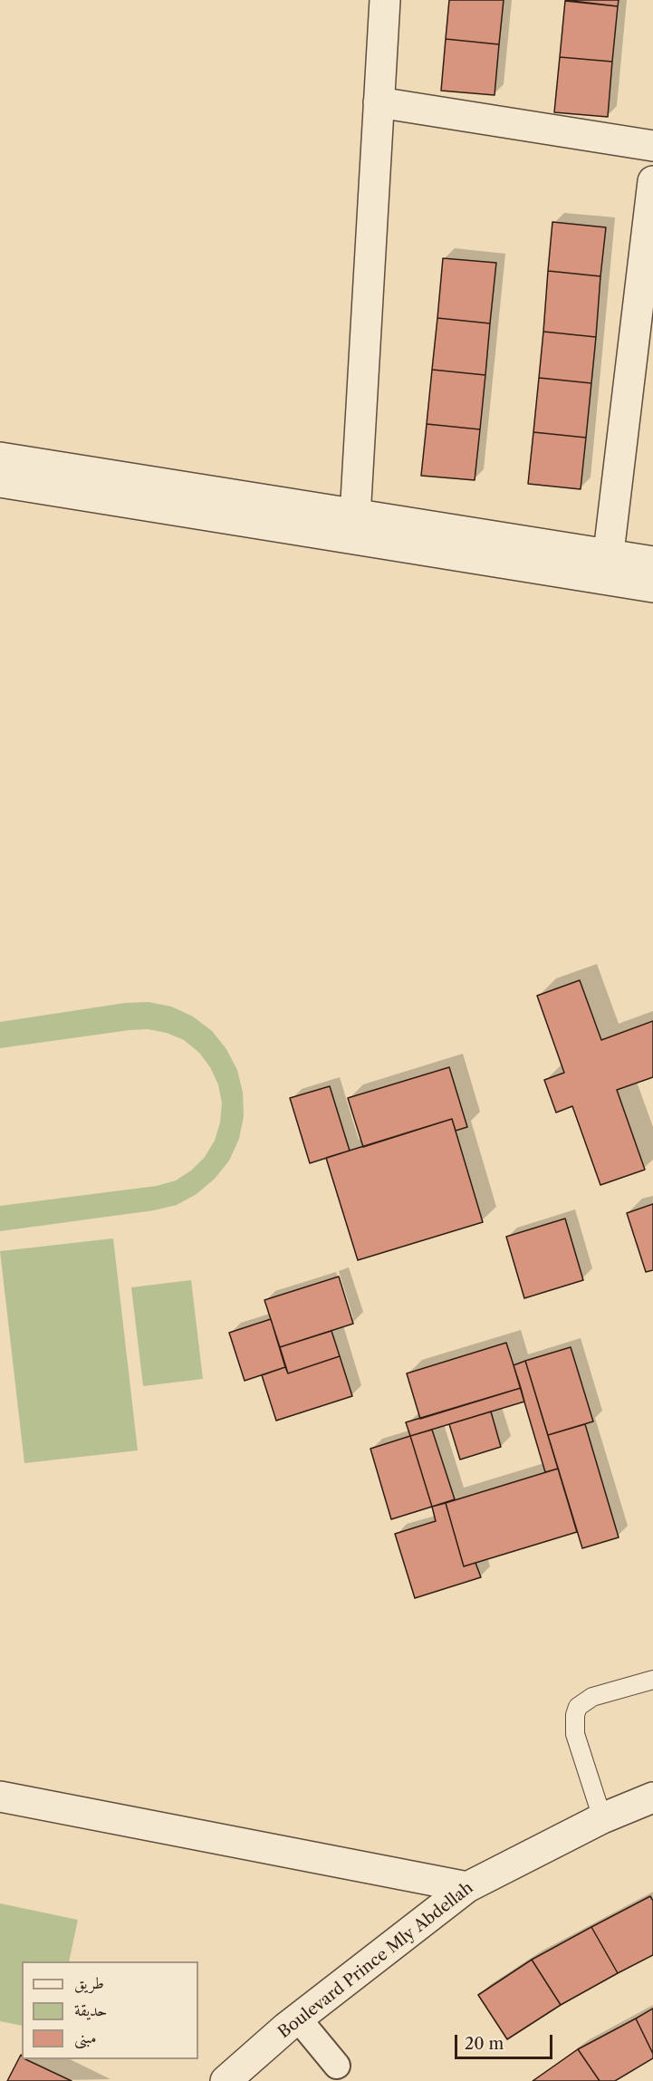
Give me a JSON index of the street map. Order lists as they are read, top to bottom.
{
  "streets": {
    "street": ["Boulevard Prince Mly Abdellah"]
  },
  "legend": ["طريق", "حديقة", "مبنى"],
  "scale_bar": "20 m"
}
